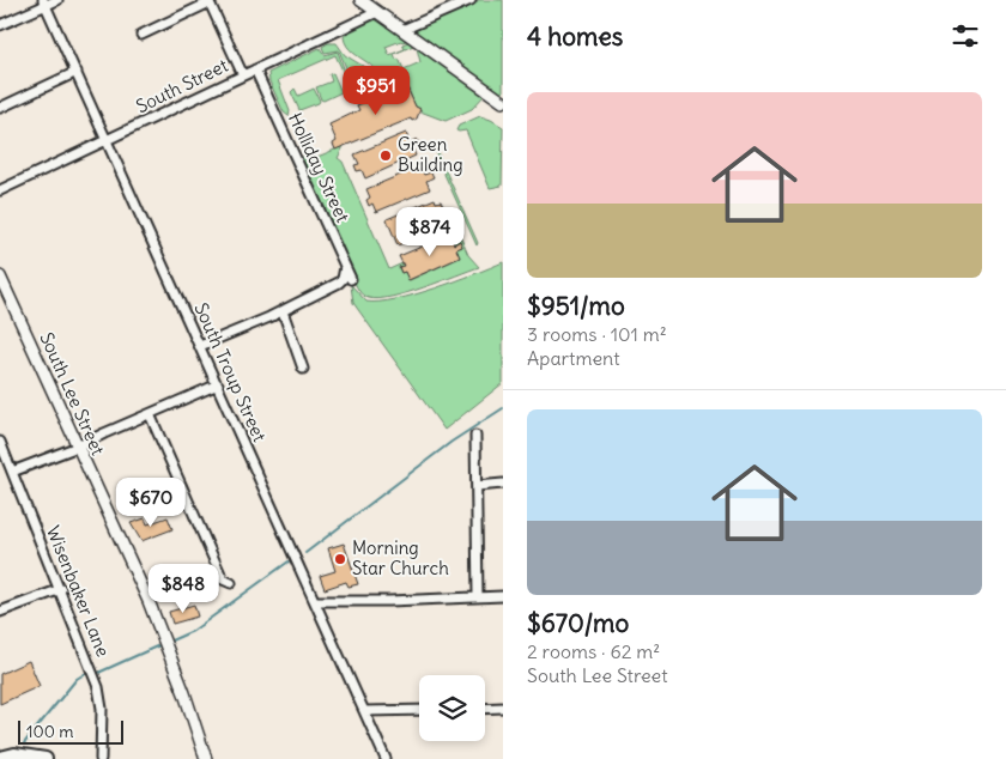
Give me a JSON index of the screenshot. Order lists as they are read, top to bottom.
{
  "streets": {
    "street": [
      "South Street",
      "Holliday Street",
      "South Troup Street",
      "South Lee Street",
      "Wisenbaker Lane"
    ]
  },
  "crossings": [
    ["South Street", "Holliday Street"],
    ["South Street", "South Troup Street"]
  ],
  "places": ["Green Building", "Morning Star Church"],
  "scale_bar": "100 m",
  "page": {
    "heading": "4 homes",
    "price": [
      "$951",
      "$874",
      "$670",
      "$848"
    ],
    "list": [
      {
        "name": "$951/mo",
        "note": "3 rooms · 101 m² · Apartment"
      },
      {
        "name": "$670/mo",
        "note": "2 rooms · 62 m² · South Lee Street"
      }
    ],
    "scale": "100 m"
  }
}
